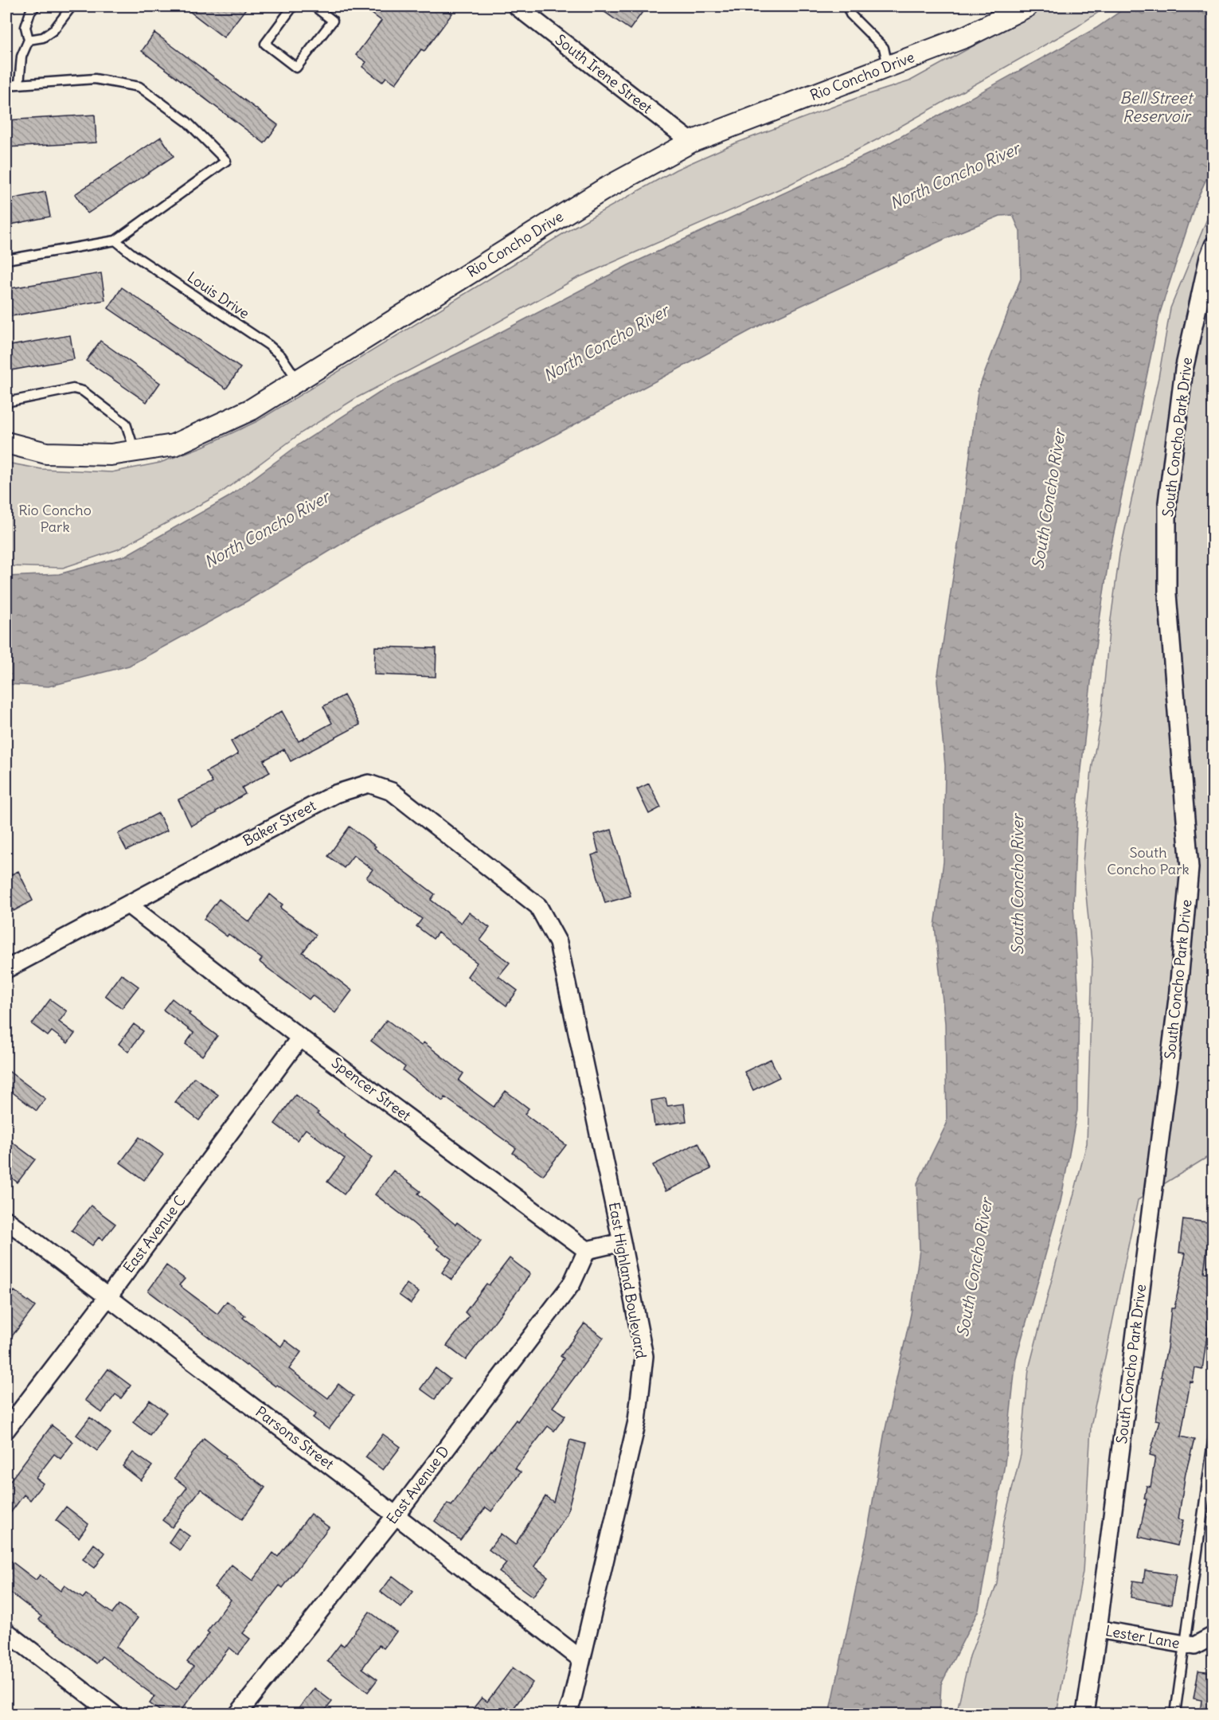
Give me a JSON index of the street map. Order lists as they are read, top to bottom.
{
  "streets": {
    "street": [
      "South Irene Street",
      "Rio Concho Drive",
      "South Concho Park Drive",
      "Baker Street",
      "Spencer Street",
      "East Avenue C",
      "East Highland Boulevard",
      "Parsons Street",
      "East Avenue D",
      "Lester Lane"
    ],
    "lane": ["Louis Drive"]
  },
  "crossings": [
    ["South Irene Street", "Rio Concho Drive"],
    ["Rio Concho Drive", "Louis Drive"],
    ["South Concho Park Drive", "Lester Lane"],
    ["Baker Street", "Spencer Street"],
    ["Baker Street", "East Highland Boulevard"],
    ["Spencer Street", "East Avenue C"],
    ["Spencer Street", "East Avenue D"],
    ["East Avenue C", "Parsons Street"],
    ["East Highland Boulevard", "Parsons Street"],
    ["Parsons Street", "East Avenue D"]
  ],
  "water": ["Bell Street Reservoir", "North Concho River", "South Concho River"],
  "parks": ["Rio Concho Park", "South Concho Park"]
}
